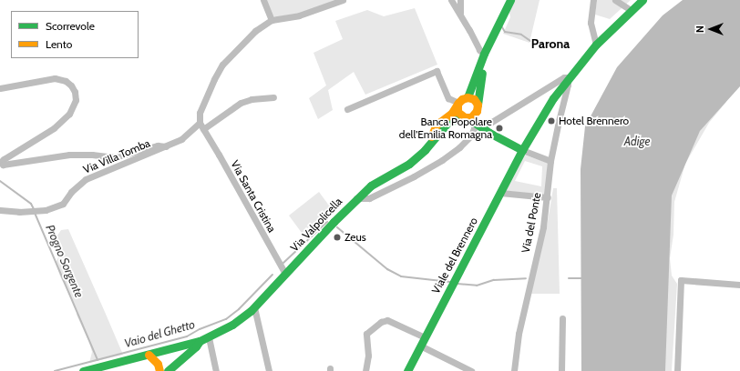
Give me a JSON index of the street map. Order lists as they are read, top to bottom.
{
  "streets": {
    "main road": ["Via Valpolicella", "Viale del Brennero"],
    "street": ["Via Villa Tomba", "Via Santa Cristina", "Via del Ponte"]
  },
  "crossings": [
    ["Via Villa Tomba", "Via Santa Cristina"],
    ["Via Santa Cristina", "Via Valpolicella"],
    ["Via del Ponte", "Viale del Brennero"]
  ],
  "districts": ["Parona"],
  "water": ["Adige", "Progno Sorgente", "Vaio del Ghetto"],
  "places": ["Hotel Brennero", "Banca Popolare dell'Emilia Romagna", "Zeus"],
  "legend": ["Scorrevole", "Lento"],
  "north": "left"
}
